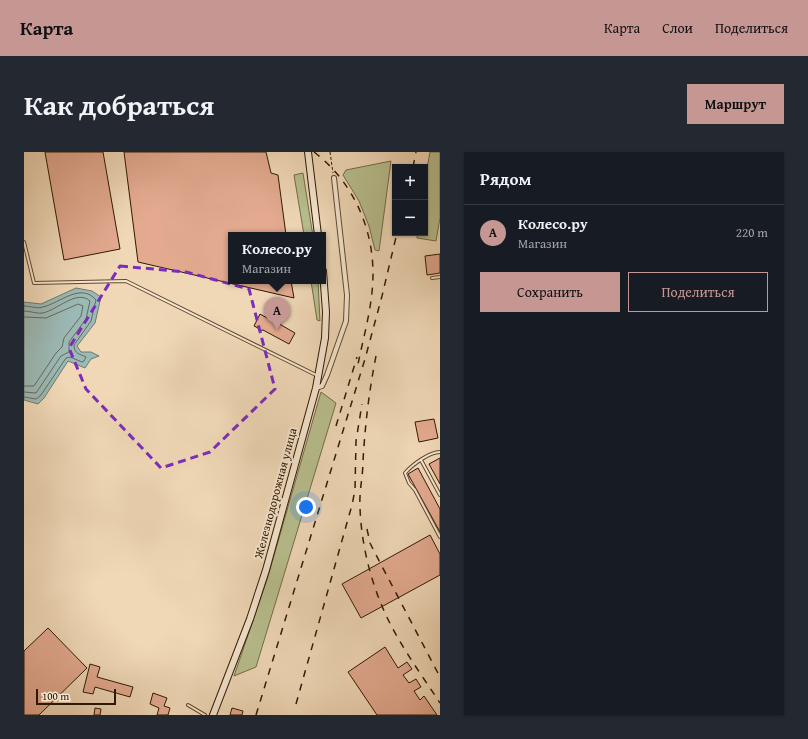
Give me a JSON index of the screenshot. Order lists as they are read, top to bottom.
{
  "streets": {
    "main road": ["Железнодорожная улица"]
  },
  "scale_bar": "100 m",
  "page": {
    "header": "Карта",
    "nav": ["Карта", "Слои", "Поделиться"],
    "title": "Как добраться",
    "buttons": [
      "Маршрут",
      ["Сохранить", "Поделиться"]
    ],
    "heading": "Рядом",
    "map_buttons": ["+", "−"],
    "list": [
      {
        "mark": "A",
        "name": "Колесо.ру",
        "note": "Магазин",
        "value": "220 m"
      }
    ],
    "popup": ["Колесо.ру", "Магазин"],
    "pins": "A",
    "scale": "100 m"
  }
}
